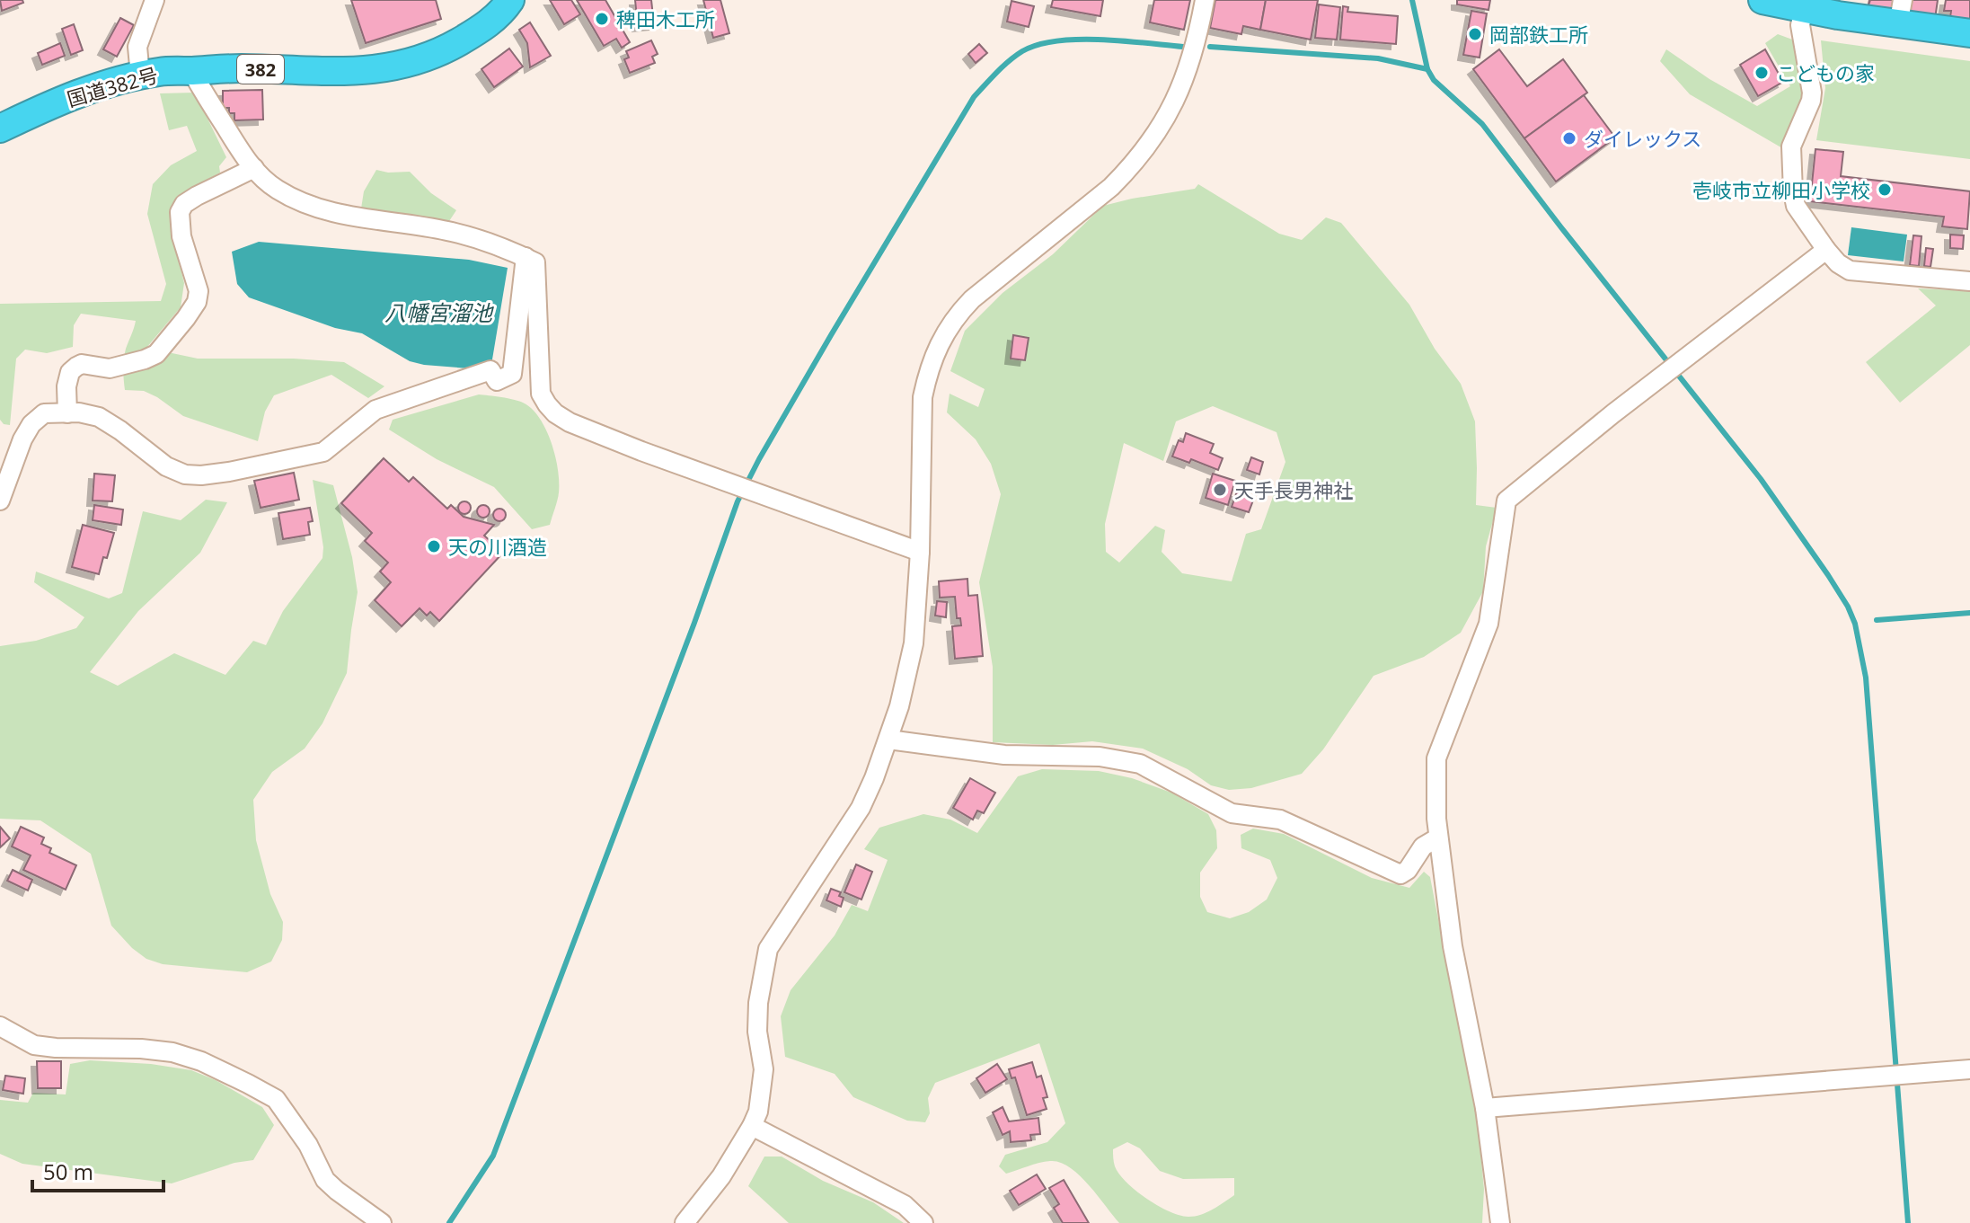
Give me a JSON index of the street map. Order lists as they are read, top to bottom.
{
  "streets": {
    "highway": ["382", "国道382号"]
  },
  "water": ["八幡宮溜池"],
  "places": [
    "稗田木工所",
    "岡部鉄工所",
    "こどもの家",
    "ダイレックス",
    "壱岐市立柳田小学校",
    "天手長男神社",
    "天の川酒造"
  ],
  "scale_bar": "50 m"
}
